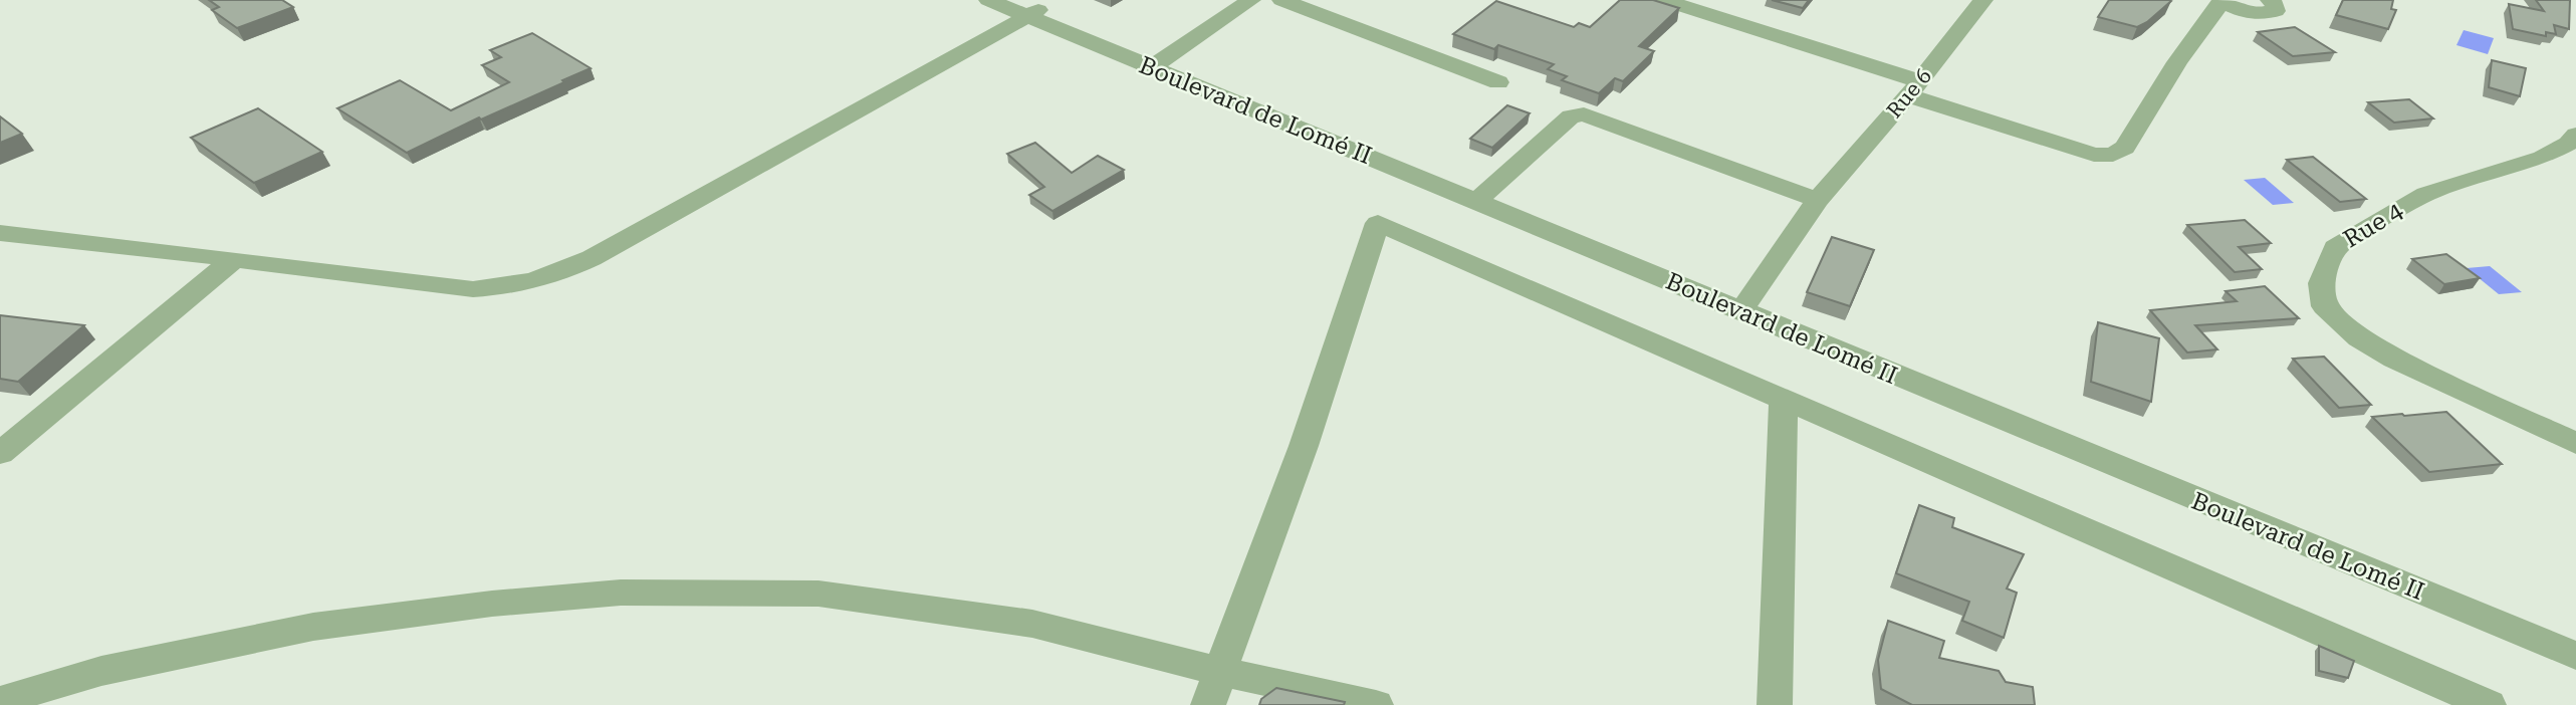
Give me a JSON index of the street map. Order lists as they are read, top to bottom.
{
  "streets": {
    "street": ["Rue 6", "Boulevard de Lomé II", "Rue 4"]
  },
  "crossings": [
    ["Rue 6", "Boulevard de Lomé II"]
  ]
}
